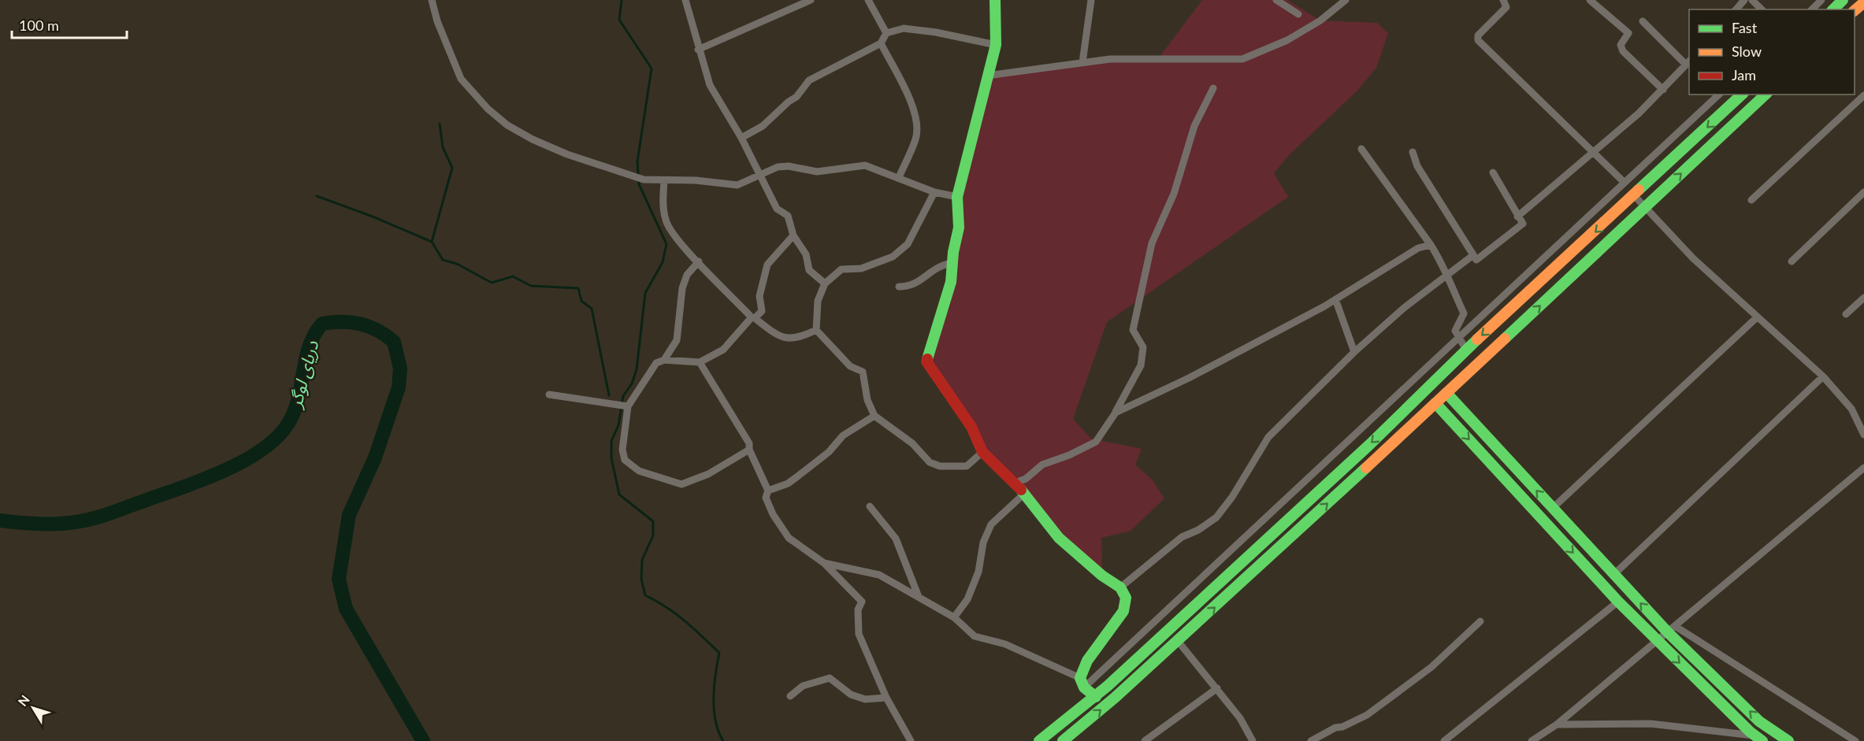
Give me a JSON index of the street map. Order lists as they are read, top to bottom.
{
  "water": ["دریای لوگر"],
  "legend": ["Fast", "Slow", "Jam"],
  "scale_bar": "100 m",
  "north": "top left"
}
